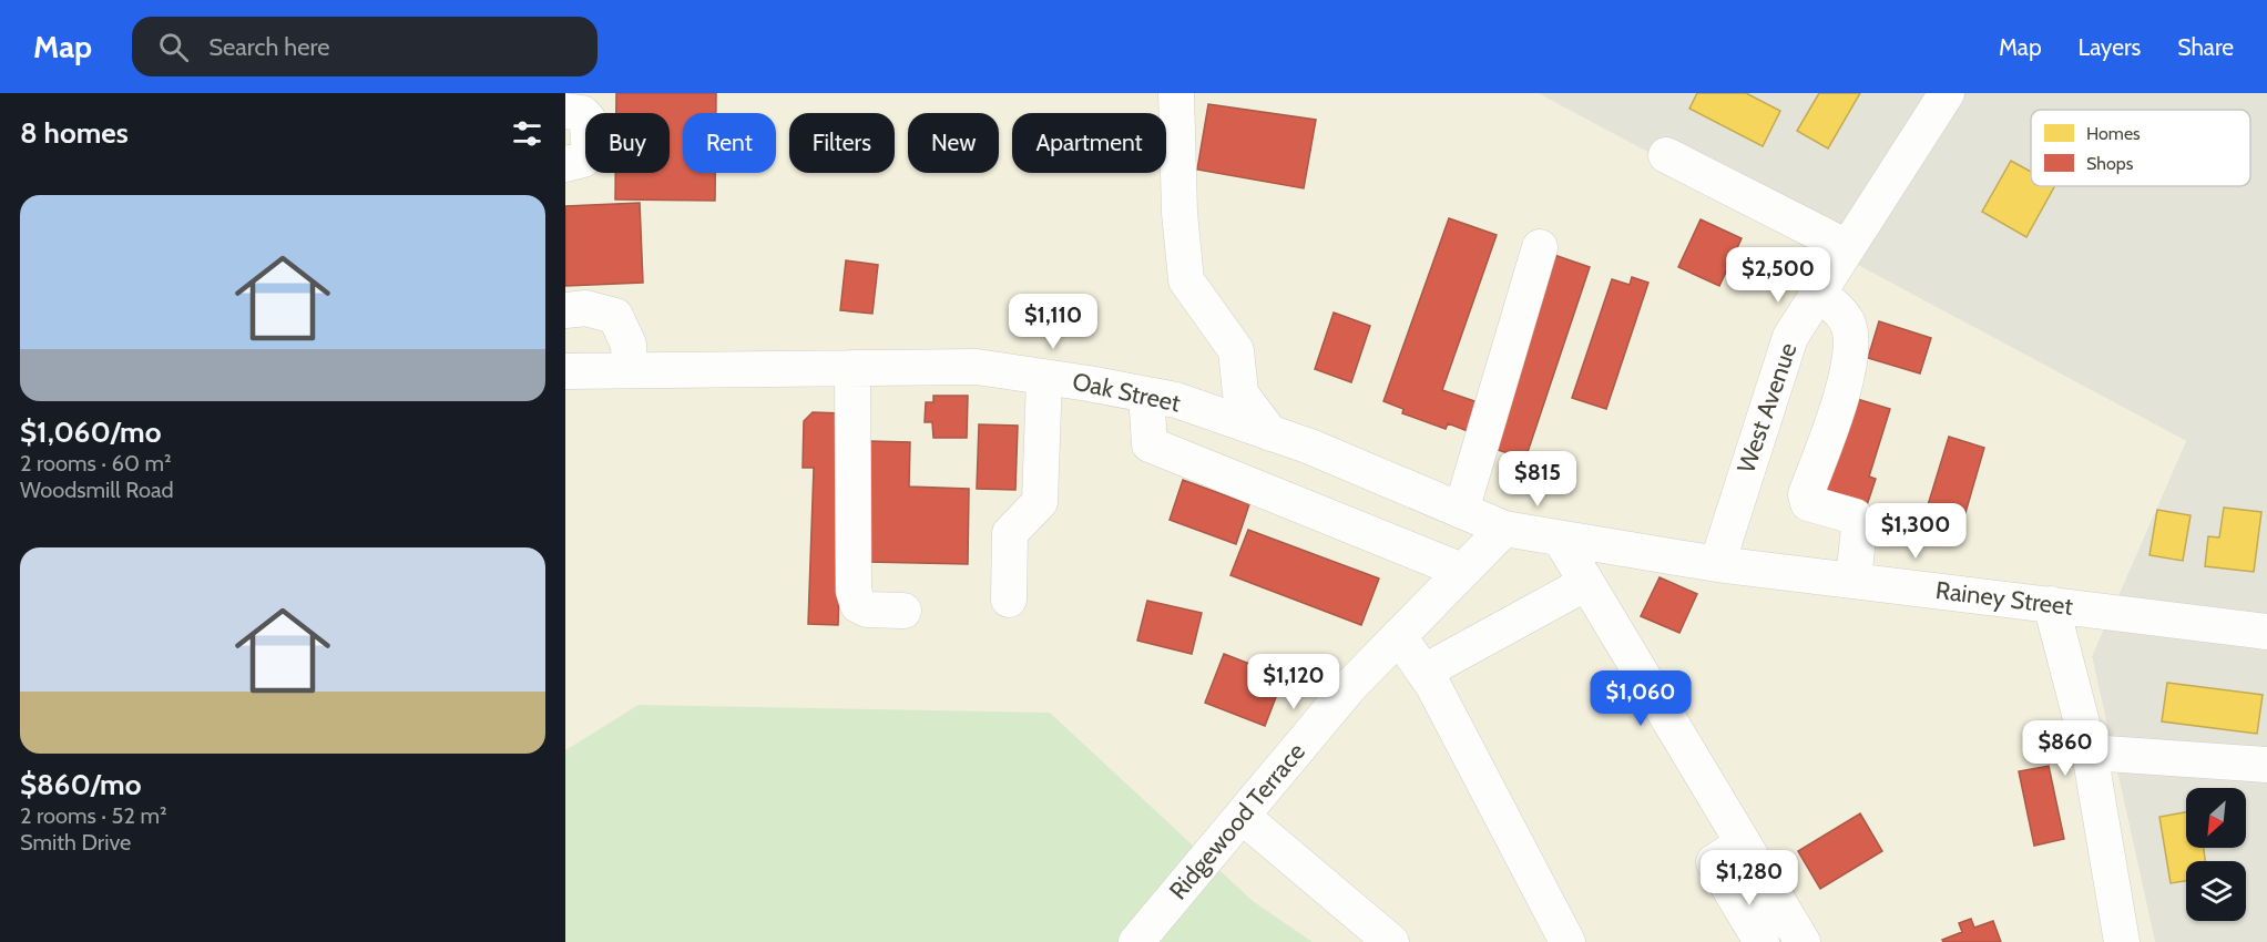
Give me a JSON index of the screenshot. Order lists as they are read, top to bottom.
{
  "streets": {
    "street": [
      "Oak Street",
      "West Avenue",
      "Rainey Street",
      "Ridgewood Terrace"
    ]
  },
  "crossings": [
    ["Oak Street", "Rainey Street"],
    ["Oak Street", "Ridgewood Terrace"],
    ["West Avenue", "Rainey Street"],
    ["Rainey Street", "Ridgewood Terrace"]
  ],
  "legend": ["Homes", "Shops"],
  "north": "bottom left",
  "page": {
    "header": "Map",
    "search": "Search here",
    "nav": ["Map", "Layers", "Share"],
    "heading": "8 homes",
    "chip": [
      "Buy",
      "Rent",
      "Filters",
      "New",
      "Apartment"
    ],
    "list": [
      {
        "name": "$1,060/mo",
        "note": "2 rooms · 60 m² · Woodsmill Road"
      },
      {
        "name": "$860/mo",
        "note": "2 rooms · 52 m² · Smith Drive"
      }
    ],
    "price": [
      "$2,500",
      "$1,110",
      "$815",
      "$1,300",
      "$1,120",
      "$1,060",
      "$860",
      "$1,280"
    ]
  }
}
